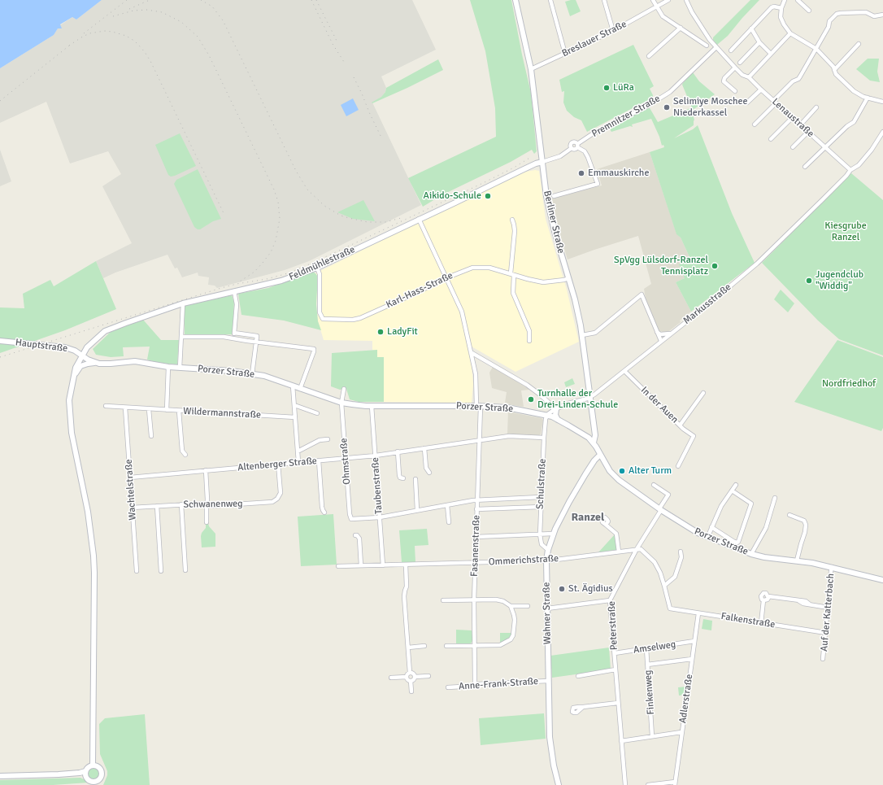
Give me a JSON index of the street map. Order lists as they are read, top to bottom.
{
  "streets": {
    "main road": [
      "Berliner Straße",
      "Feldmühlestraße",
      "Hauptstraße",
      "Porzer Straße",
      "Wahner Straße"
    ],
    "street": [
      "Breslauer Straße",
      "Premnitzer Straße",
      "Lenaustraße",
      "Karl-Hass-Straße",
      "Markusstraße",
      "In der Auen",
      "Wildermannstraße",
      "Ohmstraße",
      "Altenberger Straße",
      "Schulstraße",
      "Taubenstraße",
      "Wachtelstraße",
      "Schwanenweg",
      "Fasanenstraße",
      "Ommerichstraße",
      "Auf der Katterbach",
      "Falkenstraße",
      "Peterstraße",
      "Amselweg",
      "Anne-Frank-Straße",
      "Finkenweg",
      "Adlerstraße"
    ]
  },
  "crossings": [
    ["Breslauer Straße", "Berliner Straße"],
    ["Premnitzer Straße", "Lenaustraße"],
    ["Premnitzer Straße", "Berliner Straße"],
    ["Premnitzer Straße", "Feldmühlestraße"],
    ["Lenaustraße", "Markusstraße"],
    ["Berliner Straße", "Feldmühlestraße"],
    ["Berliner Straße", "Karl-Hass-Straße"],
    ["Berliner Straße", "Markusstraße"],
    ["Berliner Straße", "Porzer Straße"],
    ["Feldmühlestraße", "Karl-Hass-Straße"],
    ["Feldmühlestraße", "Hauptstraße"],
    ["Feldmühlestraße", "Porzer Straße"],
    ["Feldmühlestraße", "Fasanenstraße"],
    ["Karl-Hass-Straße", "Fasanenstraße"],
    ["Markusstraße", "Porzer Straße"],
    ["Markusstraße", "In der Auen"],
    ["Markusstraße", "Schulstraße"],
    ["Hauptstraße", "Porzer Straße"],
    ["Porzer Straße", "Ohmstraße"],
    ["Porzer Straße", "Schulstraße"],
    ["Porzer Straße", "Taubenstraße"],
    ["Porzer Straße", "Fasanenstraße"],
    ["Porzer Straße", "Auf der Katterbach"],
    ["Porzer Straße", "Wahner Straße"],
    ["Porzer Straße", "Peterstraße"],
    ["Wildermannstraße", "Wachtelstraße"],
    ["Ohmstraße", "Altenberger Straße"],
    ["Ohmstraße", "Taubenstraße"],
    ["Altenberger Straße", "Schulstraße"],
    ["Altenberger Straße", "Taubenstraße"],
    ["Altenberger Straße", "Wachtelstraße"],
    ["Altenberger Straße", "Schwanenweg"],
    ["Altenberger Straße", "Fasanenstraße"],
    ["Schulstraße", "Wahner Straße"],
    ["Taubenstraße", "Ommerichstraße"],
    ["Wachtelstraße", "Schwanenweg"],
    ["Fasanenstraße", "Ommerichstraße"],
    ["Fasanenstraße", "Anne-Frank-Straße"],
    ["Ommerichstraße", "Wahner Straße"],
    ["Ommerichstraße", "Peterstraße"],
    ["Auf der Katterbach", "Falkenstraße"],
    ["Wahner Straße", "Anne-Frank-Straße"],
    ["Falkenstraße", "Adlerstraße"],
    ["Peterstraße", "Amselweg"],
    ["Amselweg", "Finkenweg"],
    ["Amselweg", "Adlerstraße"]
  ],
  "districts": ["Ranzel"],
  "parks": ["Kiesgrube Ranzel", "Nordfriedhof"],
  "places": [
    "LüRa",
    "Selimiye Moschee Niederkassel",
    "Emmauskirche",
    "Aikido-Schule",
    "SpVgg Lülsdorf-Ranzel Tennisplatz",
    "Jugendclub \"Widdig\"",
    "LadyFit",
    "Turnhalle der Drei-Linden-Schule",
    "Alter Turm",
    "St. Ägidius"
  ]
}
